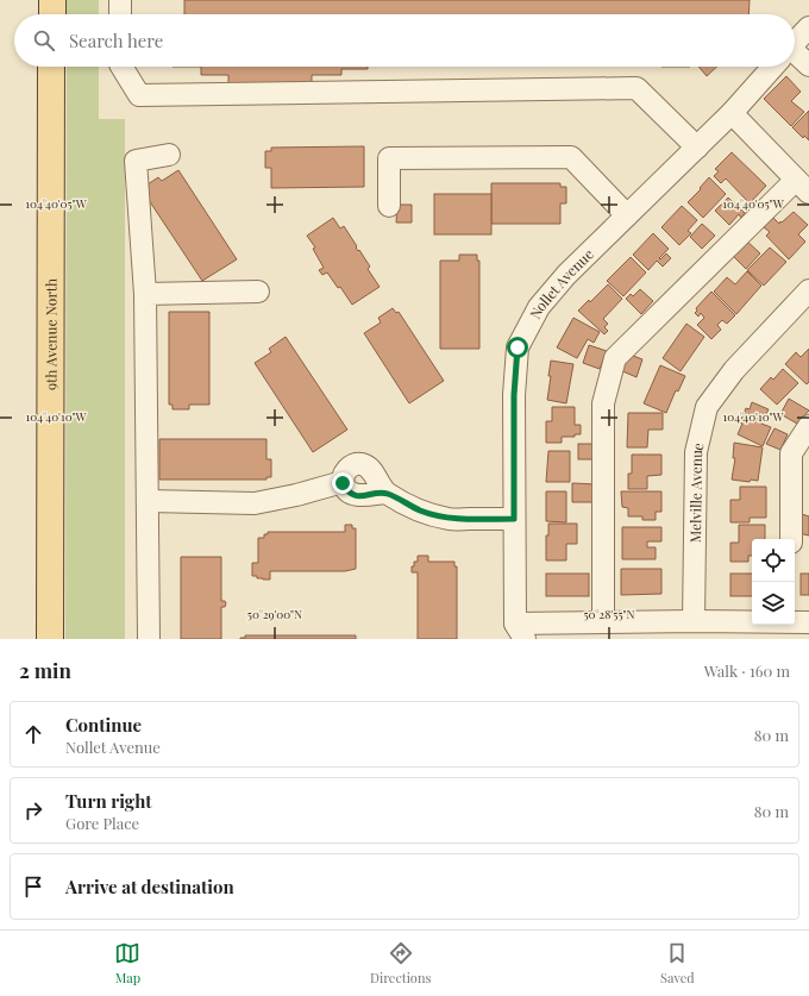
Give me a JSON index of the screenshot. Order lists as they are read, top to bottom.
{
  "streets": {
    "main road": ["9th Avenue North"],
    "street": ["Nollet Avenue", "Melville Avenue"]
  },
  "page": {
    "search": "Search here",
    "heading": ["2 min", "Walk · 160 m"],
    "list": [
      ["Continue", "Nollet Avenue", "80 m"],
      ["Turn right", "Gore Place", "80 m"],
      "Arrive at destination"
    ],
    "nav": ["Map", "Directions", "Saved"]
  },
  "coordinates": [
    "104°40'05\"W",
    "104°40'10\"W",
    "50°29'00\"N",
    "50°28'55\"N"
  ]
}
